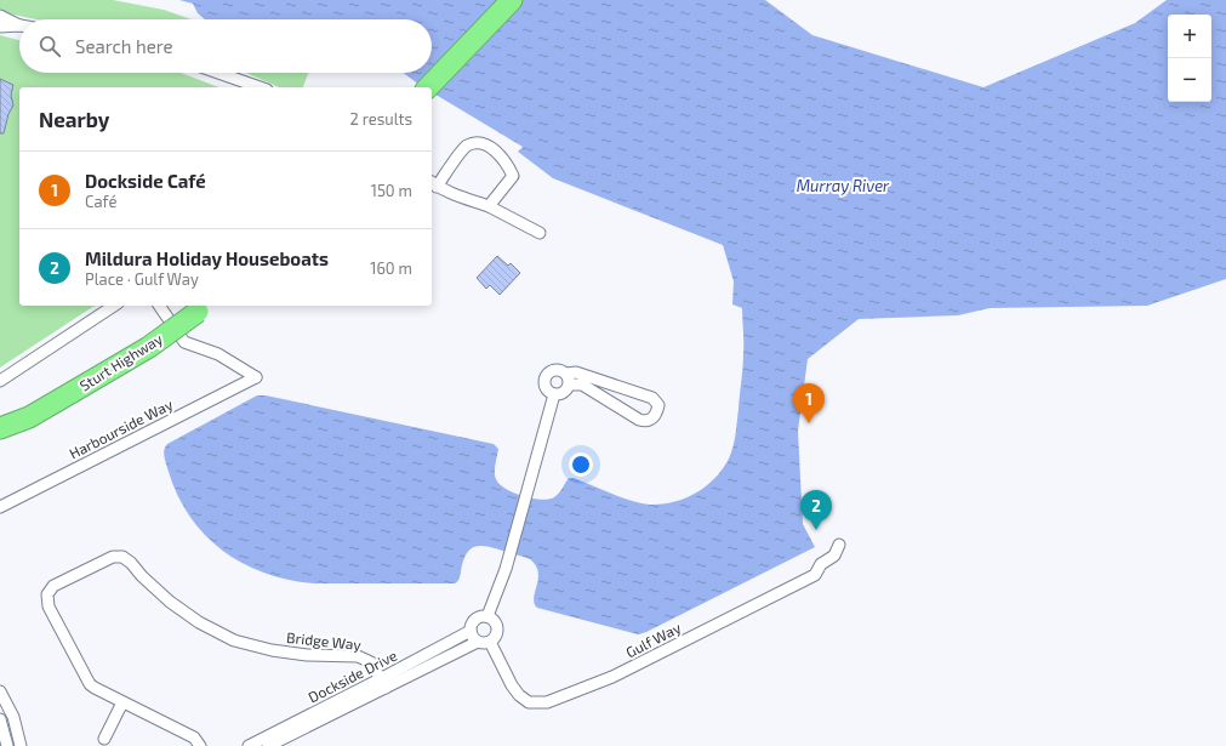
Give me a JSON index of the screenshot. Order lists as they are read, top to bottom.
{
  "streets": {
    "highway": ["Sturt Highway"],
    "street": [
      "Harbourside Way",
      "Gulf Way",
      "Bridge Way",
      "Dockside Drive"
    ]
  },
  "crossings": [
    ["Gulf Way", "Dockside Drive"],
    ["Bridge Way", "Dockside Drive"]
  ],
  "water": ["Murray River"],
  "page": {
    "map_buttons": ["+", "−"],
    "search": "Search here",
    "heading": ["Nearby", "2 results"],
    "list": [
      {
        "mark": "1",
        "name": "Dockside Café",
        "note": "Café",
        "value": "150 m"
      },
      {
        "mark": "2",
        "name": "Mildura Holiday Houseboats",
        "note": "Place · Gulf Way",
        "value": "160 m"
      }
    ],
    "pins": ["1", "2"]
  }
}
